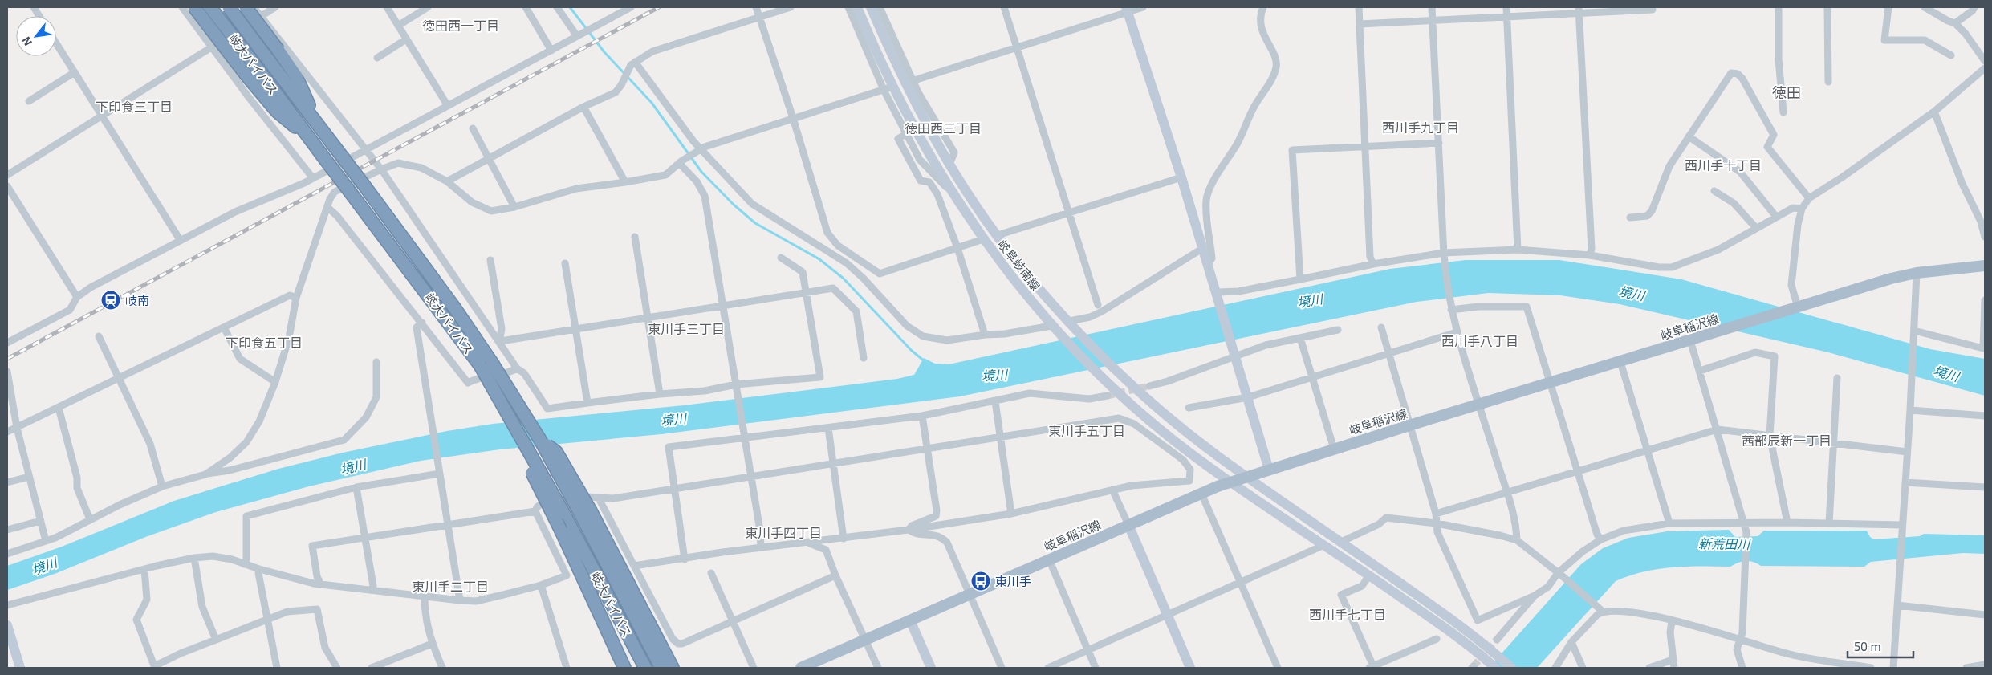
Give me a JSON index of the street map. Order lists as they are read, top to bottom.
{
  "streets": {
    "highway": ["岐大バイパス"],
    "main road": ["岐阜稲沢線"],
    "street": ["岐阜岐南線"]
  },
  "crossings": [
    ["岐阜岐南線", "岐阜稲沢線"]
  ],
  "districts": [
    "徳田西一丁目",
    "徳田",
    "下印食三丁目",
    "西川手九丁目",
    "徳田西三丁目",
    "西川手十丁目",
    "東川手三丁目",
    "西川手八丁目",
    "下印食五丁目",
    "東川手五丁目",
    "茜部辰新一丁目",
    "東川手四丁目",
    "東川手二丁目",
    "西川手七丁目"
  ],
  "water": ["境川", "新荒田川"],
  "places": {
    "station": ["岐南"],
    "bus stop": ["東川手"]
  },
  "scale_bar": "50 m",
  "north": "bottom left"
}
